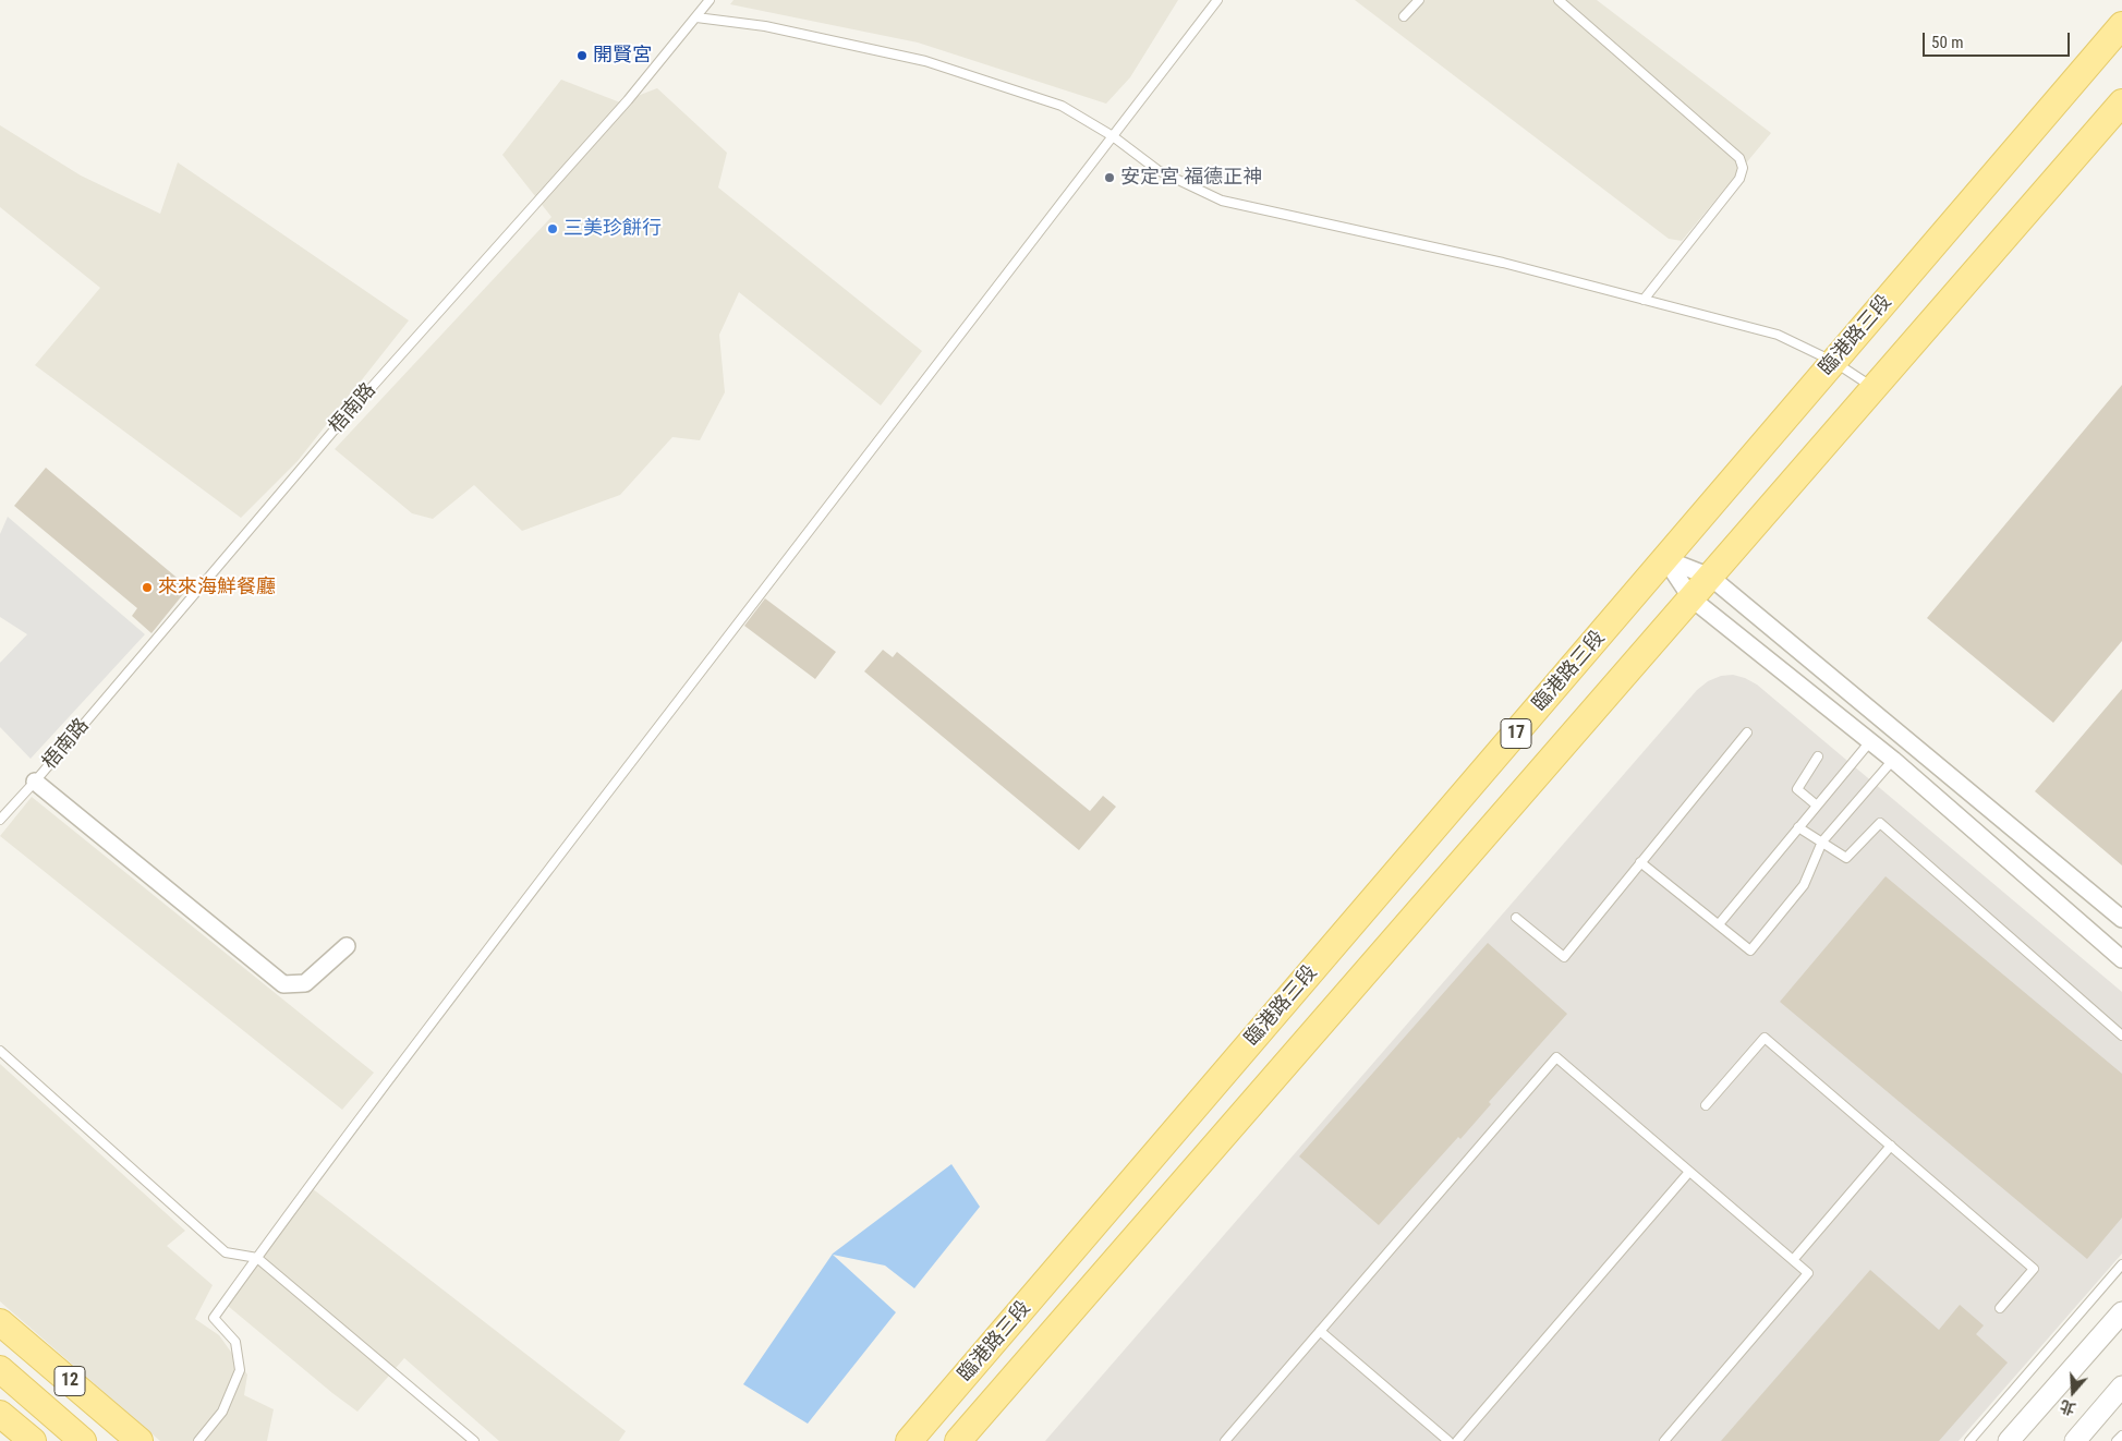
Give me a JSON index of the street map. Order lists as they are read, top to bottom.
{
  "streets": {
    "main road": ["臨港路三段", "17", "12"],
    "lane": ["梧南路"]
  },
  "places": [
    "開賢宮",
    "安定宮 福德正神",
    "三美珍餅行",
    "來來海鮮餐廳"
  ],
  "scale_bar": "50 m",
  "north": "bottom"
}
